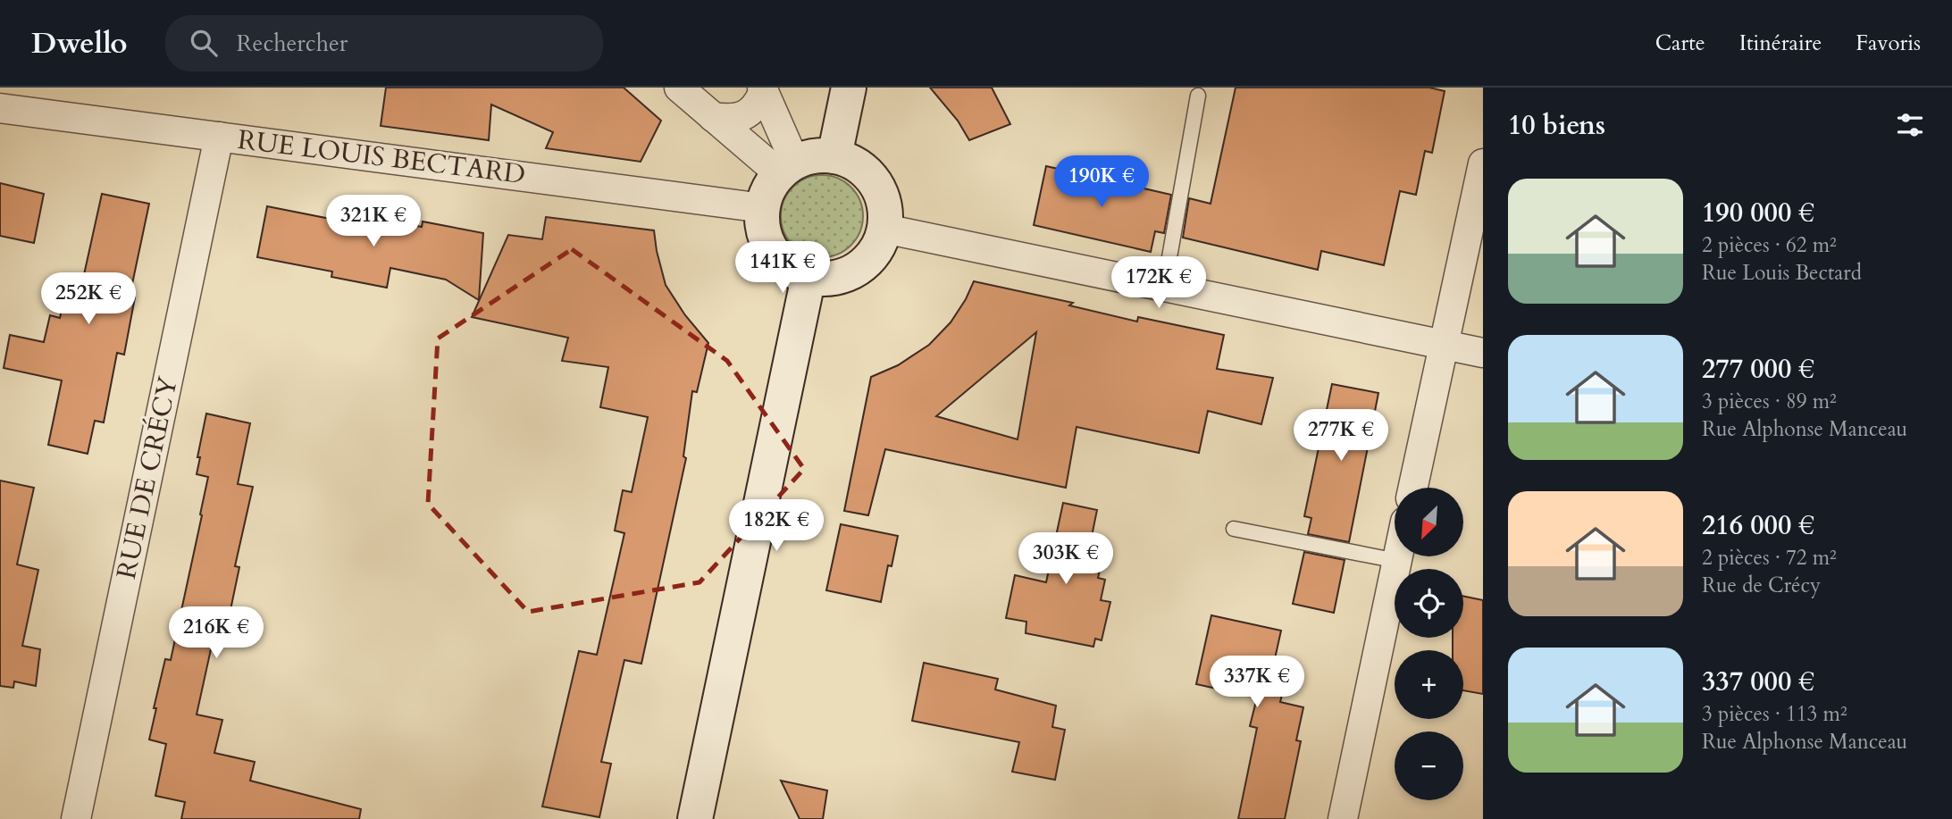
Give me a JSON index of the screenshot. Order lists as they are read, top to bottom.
{
  "streets": {
    "street": ["RUE LOUIS BECTARD", "RUE DE CRÉCY"]
  },
  "crossings": [
    ["RUE LOUIS BECTARD", "RUE DE CRÉCY"]
  ],
  "north": "bottom left",
  "page": {
    "header": "Dwello",
    "search": "Rechercher",
    "nav": ["Carte", "Itinéraire", "Favoris"],
    "heading": "10 biens",
    "price": [
      "190K €",
      "321K €",
      "141K €",
      "172K €",
      "252K €",
      "277K €",
      "182K €",
      "303K €",
      "216K €",
      "337K €"
    ],
    "list": [
      {
        "name": "190 000 €",
        "note": "2 pièces · 62 m² · Rue Louis Bectard"
      },
      {
        "name": "277 000 €",
        "note": "3 pièces · 89 m² · Rue Alphonse Manceau"
      },
      {
        "name": "216 000 €",
        "note": "2 pièces · 72 m² · Rue de Crécy"
      },
      {
        "name": "337 000 €",
        "note": "3 pièces · 113 m² · Rue Alphonse Manceau"
      }
    ],
    "map_buttons": ["+", "−"]
  }
}
